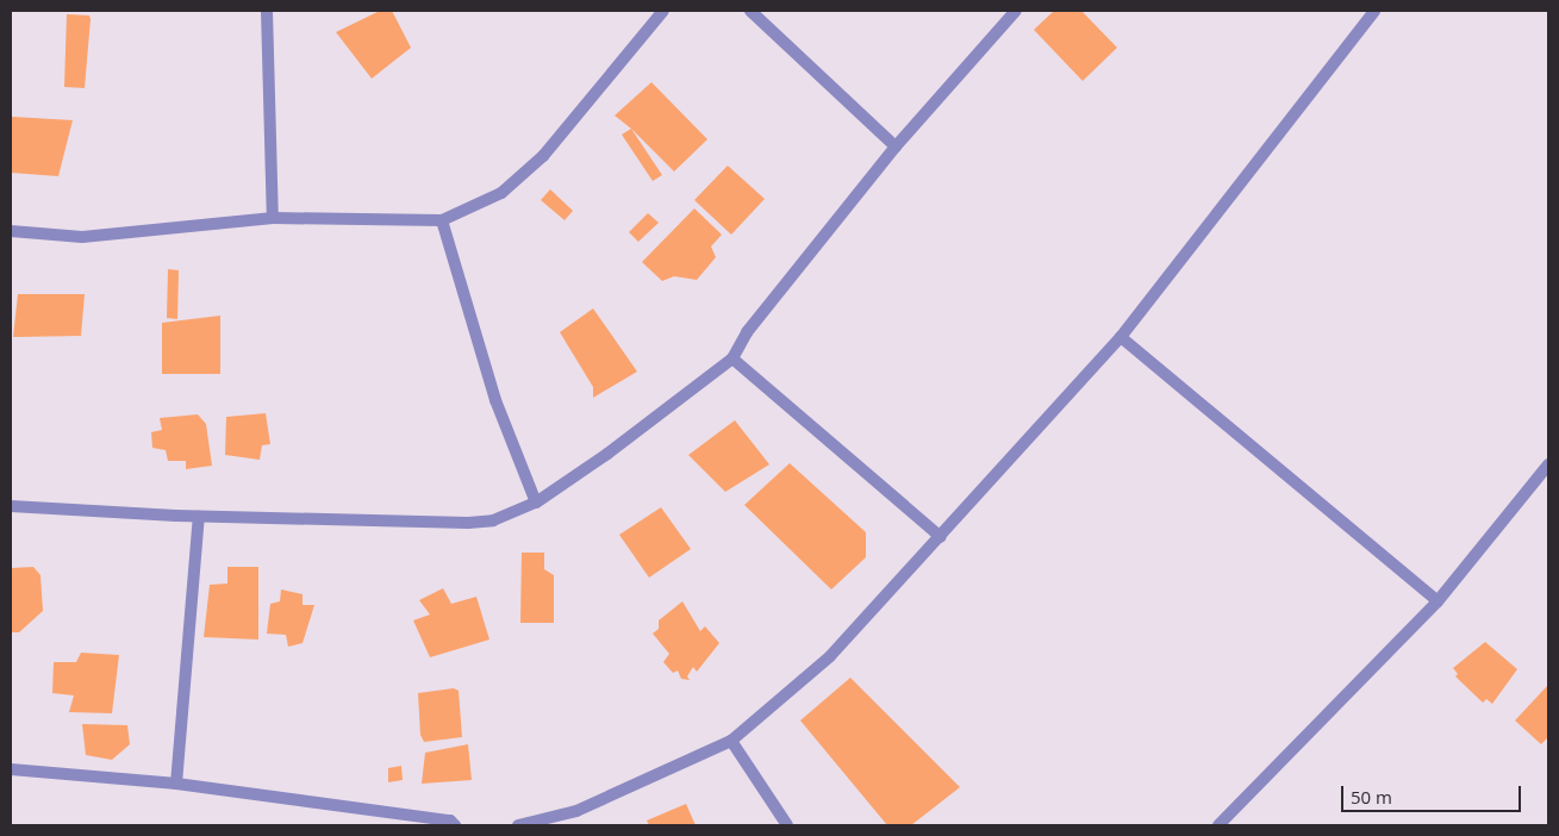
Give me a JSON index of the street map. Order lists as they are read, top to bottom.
{
  "scale_bar": "50 m"
}
